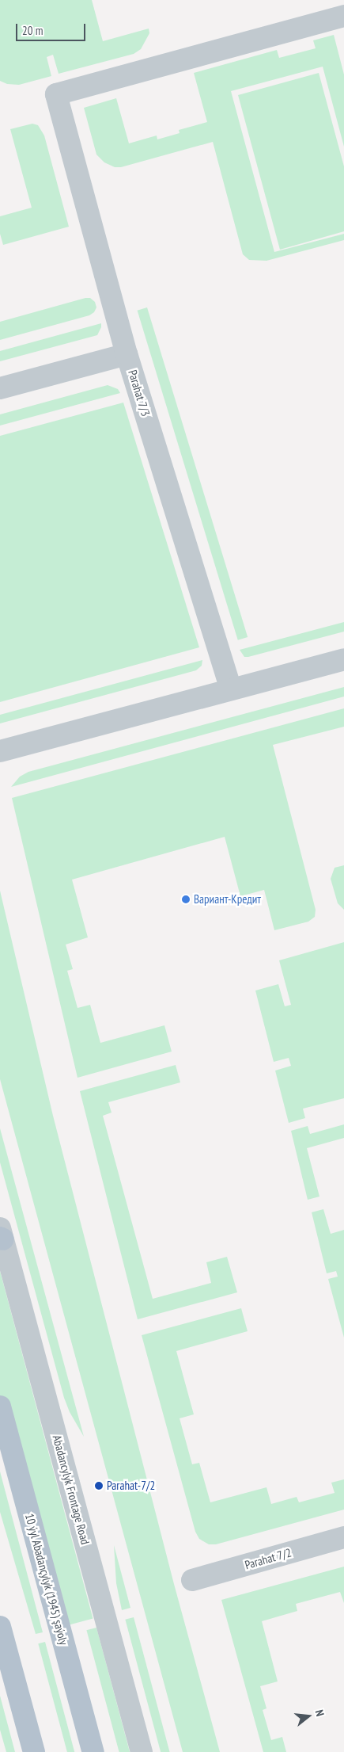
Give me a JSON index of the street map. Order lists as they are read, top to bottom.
{
  "streets": {
    "main road": ["10 ýyl Abadançylyk (1945) şaýoly"],
    "street": ["Parahat 7/3", "Abadancylyk Frontage Road", "Parahat 7/2"]
  },
  "places": ["Вариант-Кредит", "Parahat-7/2"],
  "scale_bar": "20 m",
  "north": "right"
}
